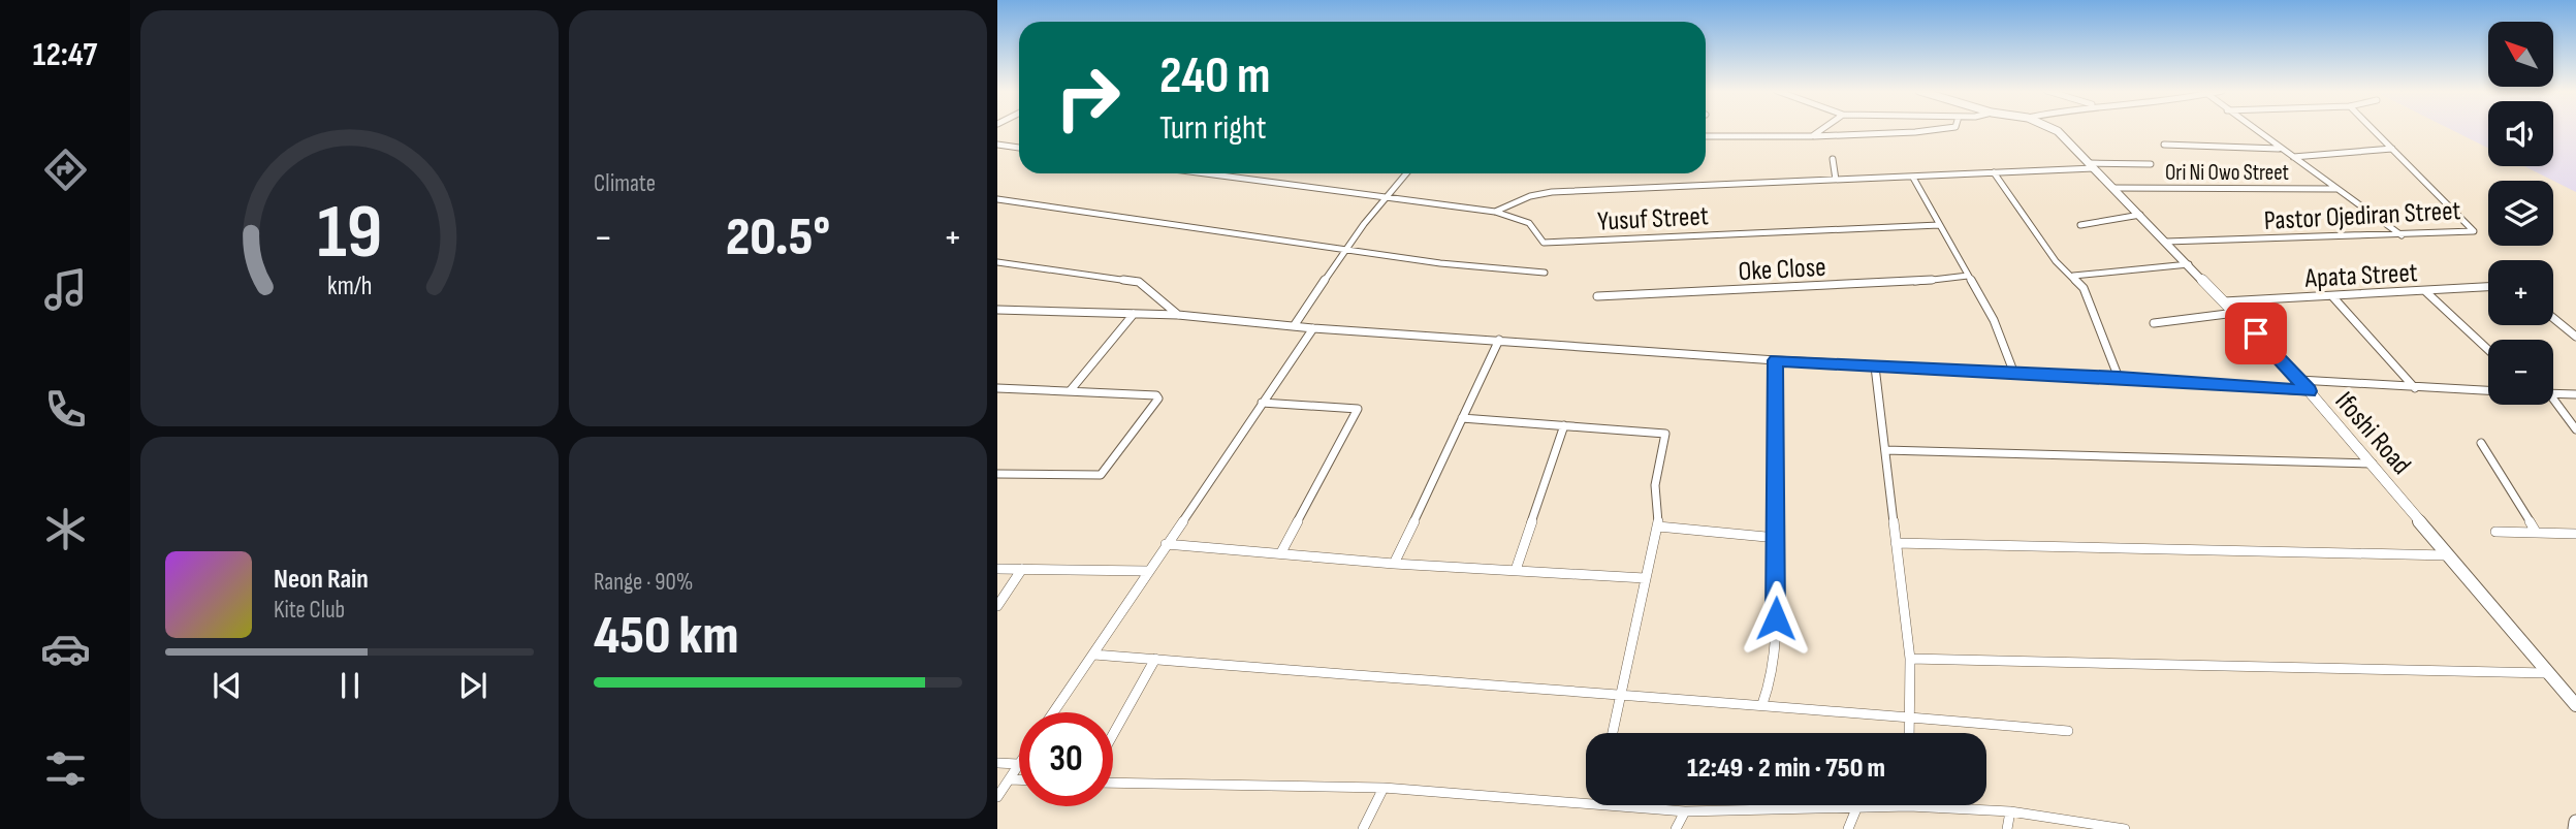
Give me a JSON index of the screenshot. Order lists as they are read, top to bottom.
{
  "streets": {
    "main road": ["Ifoshi Road"],
    "street": [
      "Ori Ni Owo Street",
      "Pastor Ojediran Street",
      "Yusuf Street",
      "Oke Close",
      "Apata Street"
    ]
  },
  "crossings": [
    ["Ori Ni Owo Street", "Ifoshi Road"],
    ["Pastor Ojediran Street", "Ifoshi Road"],
    ["Apata Street", "Ifoshi Road"]
  ],
  "north": "top left",
  "page": {
    "tabs": "12:47",
    "tile": [
      "Climate",
      ["Range · 90%", "450 km"]
    ],
    "map_buttons": ["+", "−"],
    "turn": ["240 m", "Turn right"],
    "heat": ["−", "20.5°", "+"],
    "song": ["Neon Rain", "Kite Club"],
    "limit": "30",
    "trip": "12:49 · 2 min · 750 m",
    "gauge": ["19", "km/h"]
  }
}
